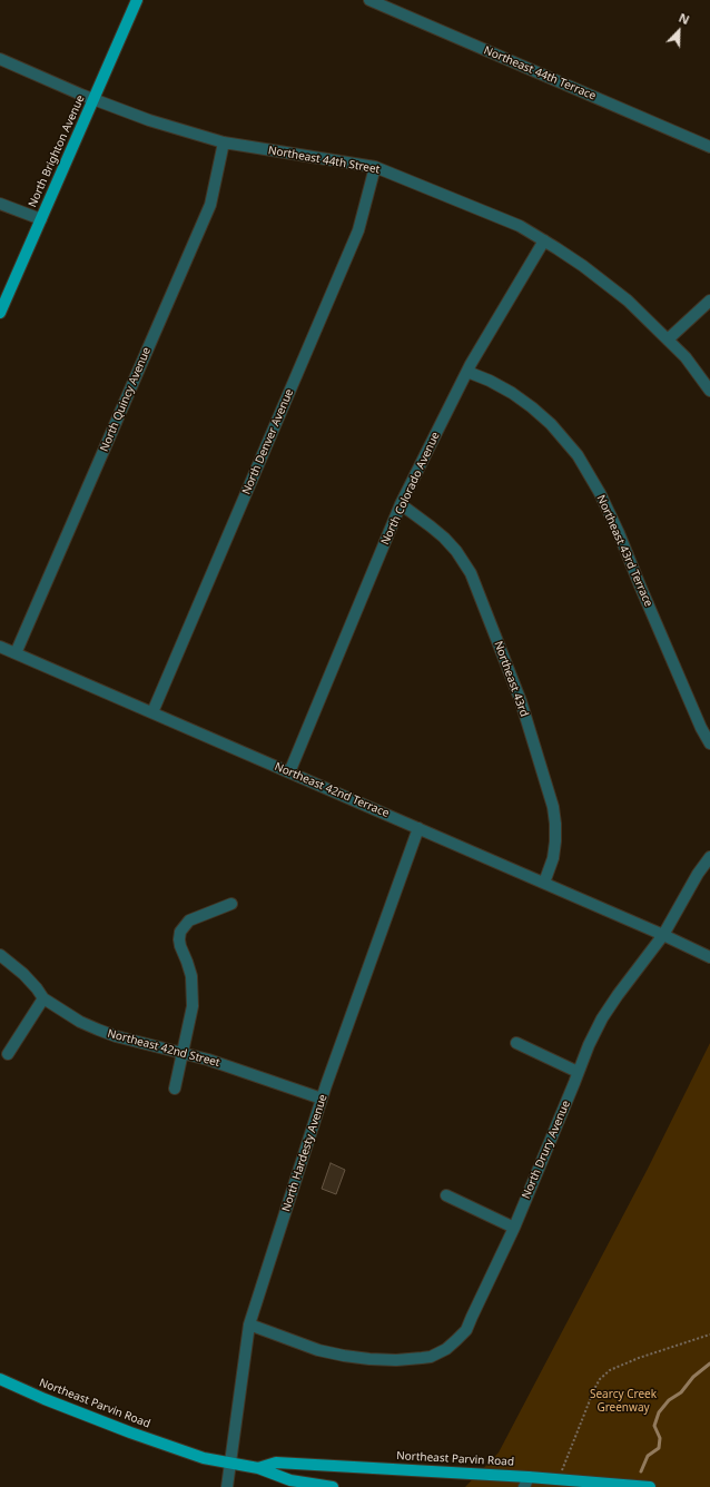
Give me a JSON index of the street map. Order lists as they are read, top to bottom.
{
  "streets": {
    "main road": ["North Brighton Avenue", "Northeast Parvin Road"],
    "street": [
      "Northeast 44th Terrace",
      "Northeast 44th Street",
      "North Quincy Avenue",
      "North Denver Avenue",
      "North Colorado Avenue",
      "Northeast 43rd Terrace",
      "Northeast 43rd",
      "Northeast 42nd Terrace",
      "Northeast 42nd Street",
      "North Drury Avenue",
      "North Hardesty Avenue"
    ]
  },
  "crossings": [
    ["North Brighton Avenue", "Northeast 44th Street"],
    ["Northeast 44th Street", "North Quincy Avenue"],
    ["Northeast 44th Street", "North Denver Avenue"],
    ["Northeast 44th Street", "North Colorado Avenue"],
    ["North Quincy Avenue", "Northeast 42nd Terrace"],
    ["North Denver Avenue", "Northeast 42nd Terrace"],
    ["North Colorado Avenue", "Northeast 43rd Terrace"],
    ["North Colorado Avenue", "Northeast 43rd"],
    ["North Colorado Avenue", "Northeast 42nd Terrace"],
    ["Northeast 43rd", "Northeast 42nd Terrace"],
    ["Northeast 42nd Terrace", "North Drury Avenue"],
    ["Northeast 42nd Terrace", "North Hardesty Avenue"],
    ["Northeast 42nd Street", "North Hardesty Avenue"],
    ["North Drury Avenue", "North Hardesty Avenue"],
    ["North Hardesty Avenue", "Northeast Parvin Road"]
  ],
  "parks": ["Searcy Creek Greenway"],
  "north": "top right"
}
